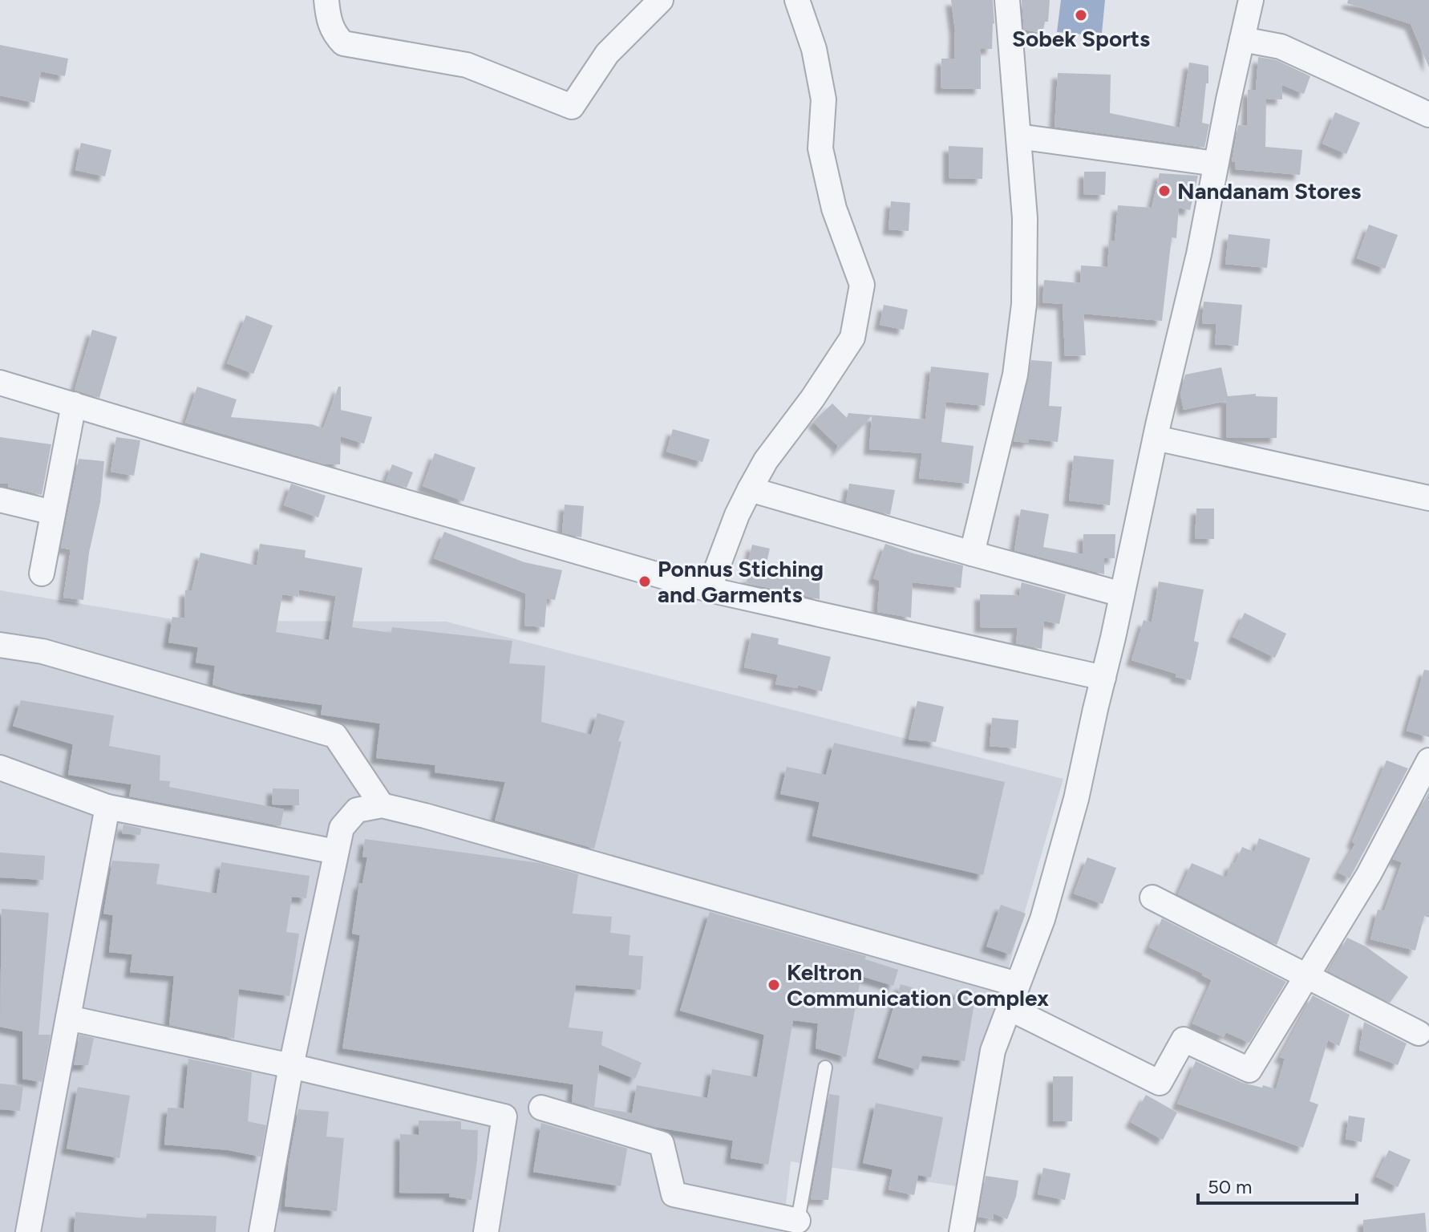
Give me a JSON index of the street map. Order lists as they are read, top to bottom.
{
  "places": [
    "Sobek Sports",
    "Nandanam Stores",
    "Ponnus Stiching and Garments",
    "Keltron Communication Complex"
  ],
  "scale_bar": "50 m"
}
